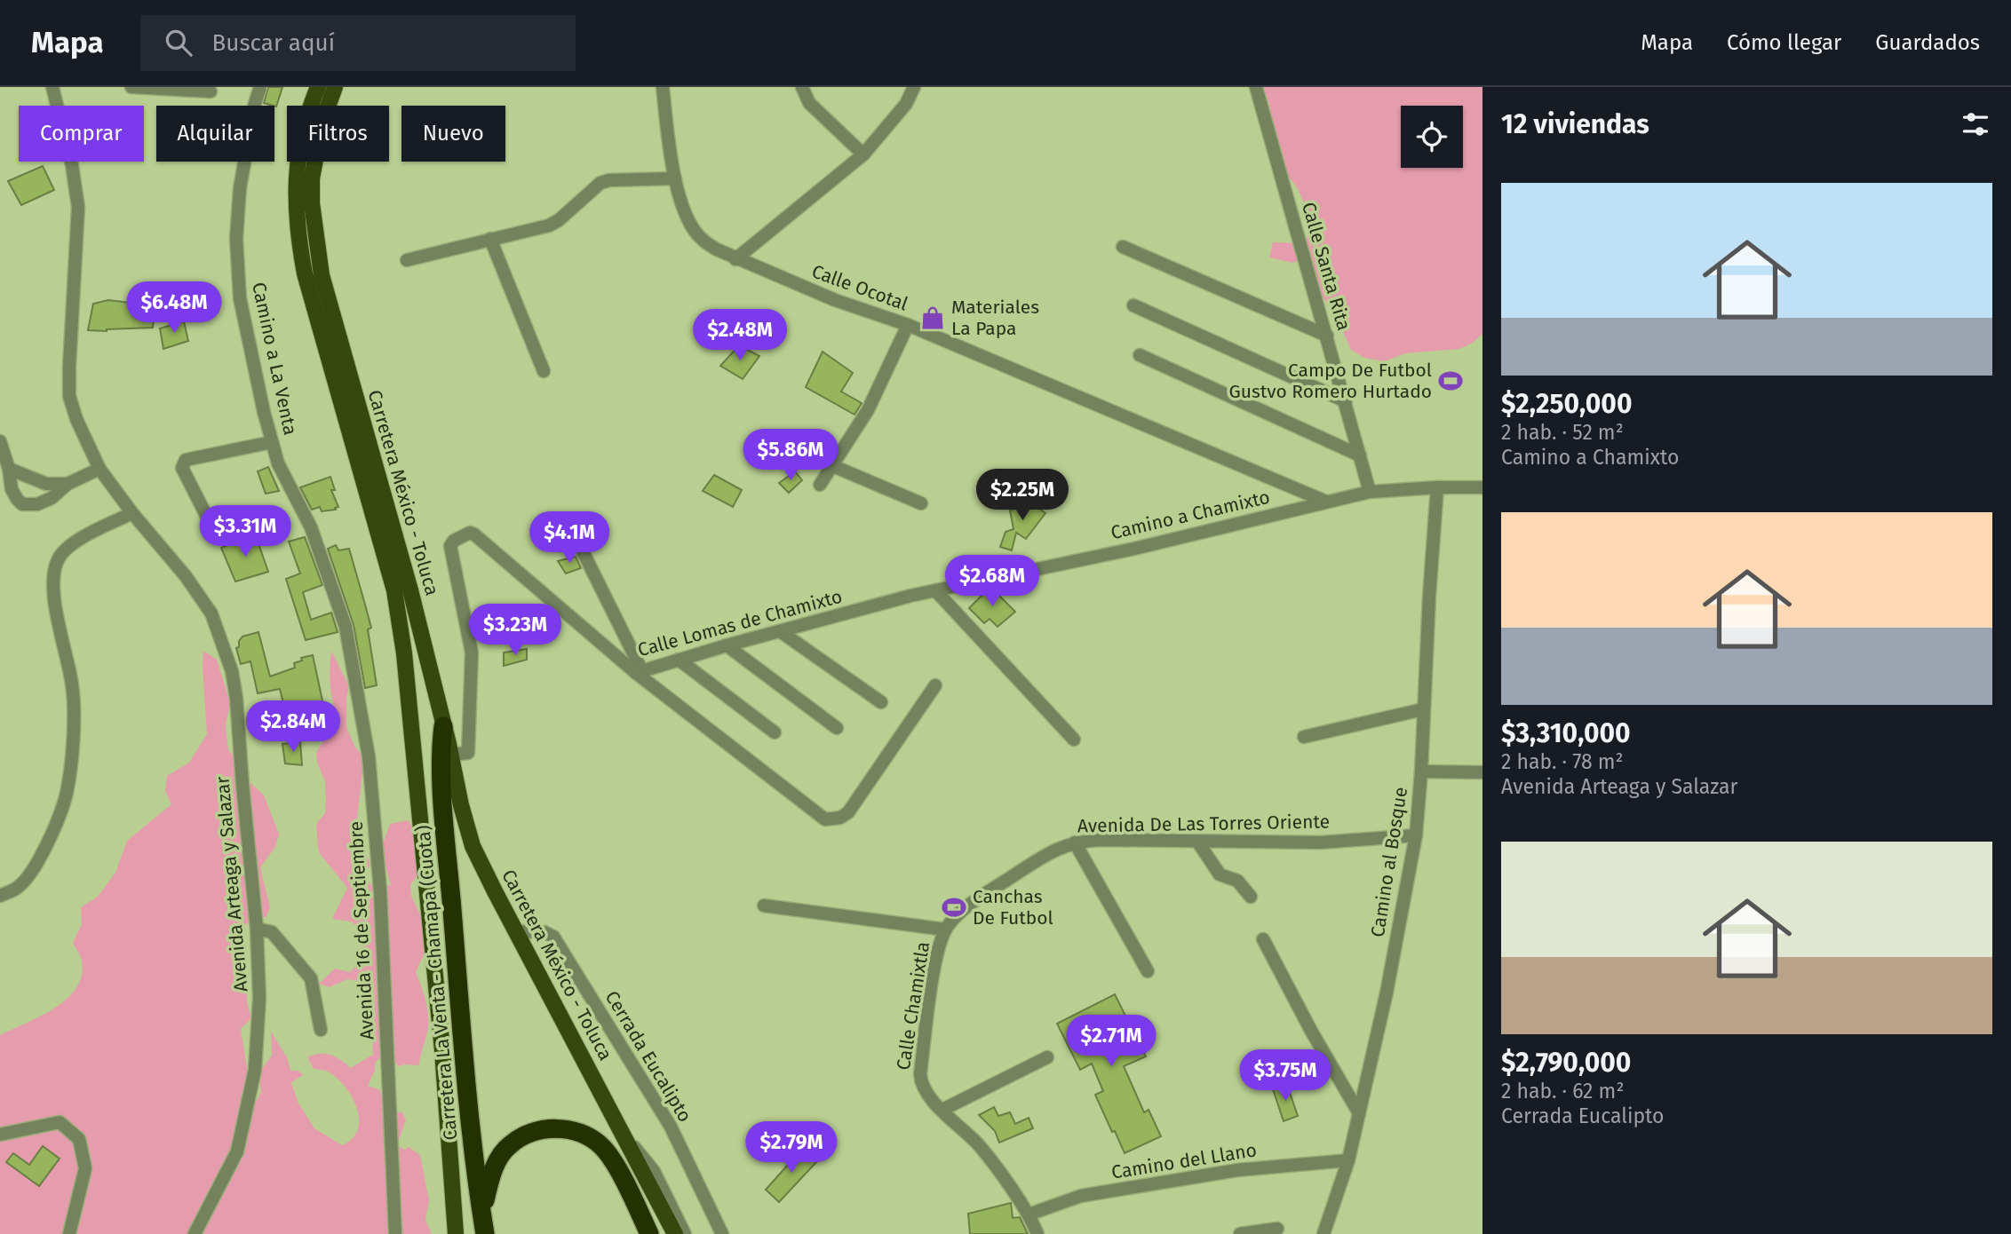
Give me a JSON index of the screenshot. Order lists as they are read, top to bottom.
{
  "streets": {
    "highway": ["Carretera La Venta - Chamapa (Cuota)"],
    "main road": ["Carretera México - Toluca"],
    "street": [
      "Calle Santa Rita",
      "Calle Ocotal",
      "Camino a La Venta",
      "Camino a Chamixto",
      "Calle Lomas de Chamixto",
      "Avenida De Las Torres Oriente",
      "Camino al Bosque",
      "Avenida Arteaga y Salazar",
      "Avenida 16 de Septiembre",
      "Calle Chamixtla",
      "Cerrada Eucalipto",
      "Camino del Llano"
    ]
  },
  "crossings": [
    ["Calle Santa Rita", "Camino a Chamixto"],
    ["Calle Ocotal", "Camino a Chamixto"],
    ["Camino a La Venta", "Avenida 16 de Septiembre"],
    ["Carretera México - Toluca", "Calle Lomas de Chamixto"],
    ["Carretera México - Toluca", "Carretera La Venta - Chamapa (Cuota)"],
    ["Carretera México - Toluca", "Cerrada Eucalipto"],
    ["Camino a Chamixto", "Calle Lomas de Chamixto"],
    ["Camino a Chamixto", "Camino al Bosque"],
    ["Avenida De Las Torres Oriente", "Camino al Bosque"],
    ["Avenida De Las Torres Oriente", "Calle Chamixtla"],
    ["Camino al Bosque", "Camino del Llano"],
    ["Calle Chamixtla", "Camino del Llano"]
  ],
  "places": {
    "shop": ["Materiales La Papa"],
    "sports": ["Campo De Futbol Gustvo Romero Hurtado", "Canchas De Futbol"]
  },
  "page": {
    "header": "Mapa",
    "search": "Buscar aquí",
    "nav": ["Mapa", "Cómo llegar", "Guardados"],
    "heading": "12 viviendas",
    "chip": [
      "Comprar",
      "Alquilar",
      "Filtros",
      "Nuevo"
    ],
    "list": [
      {
        "name": "$2,250,000",
        "note": "2 hab. · 52 m² · Camino a Chamixto"
      },
      {
        "name": "$3,310,000",
        "note": "2 hab. · 78 m² · Avenida Arteaga y Salazar"
      },
      {
        "name": "$2,790,000",
        "note": "2 hab. · 62 m² · Cerrada Eucalipto"
      }
    ],
    "price": [
      "$6.48M",
      "$2.48M",
      "$5.86M",
      "$2.25M",
      "$3.31M",
      "$4.1M",
      "$2.68M",
      "$3.23M",
      "$2.84M",
      "$2.71M",
      "$3.75M",
      "$2.79M"
    ]
  }
}
